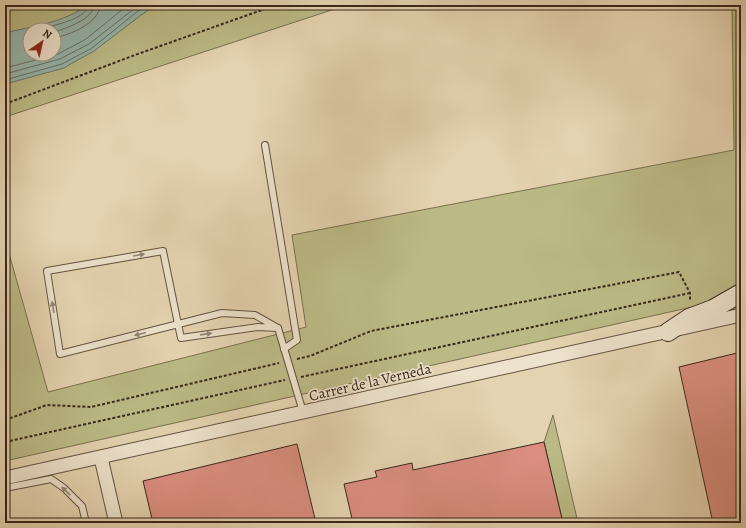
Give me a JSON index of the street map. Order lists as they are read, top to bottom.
{
  "streets": {
    "street": ["Carrer de la Verneda"]
  },
  "north": "top right"
}
